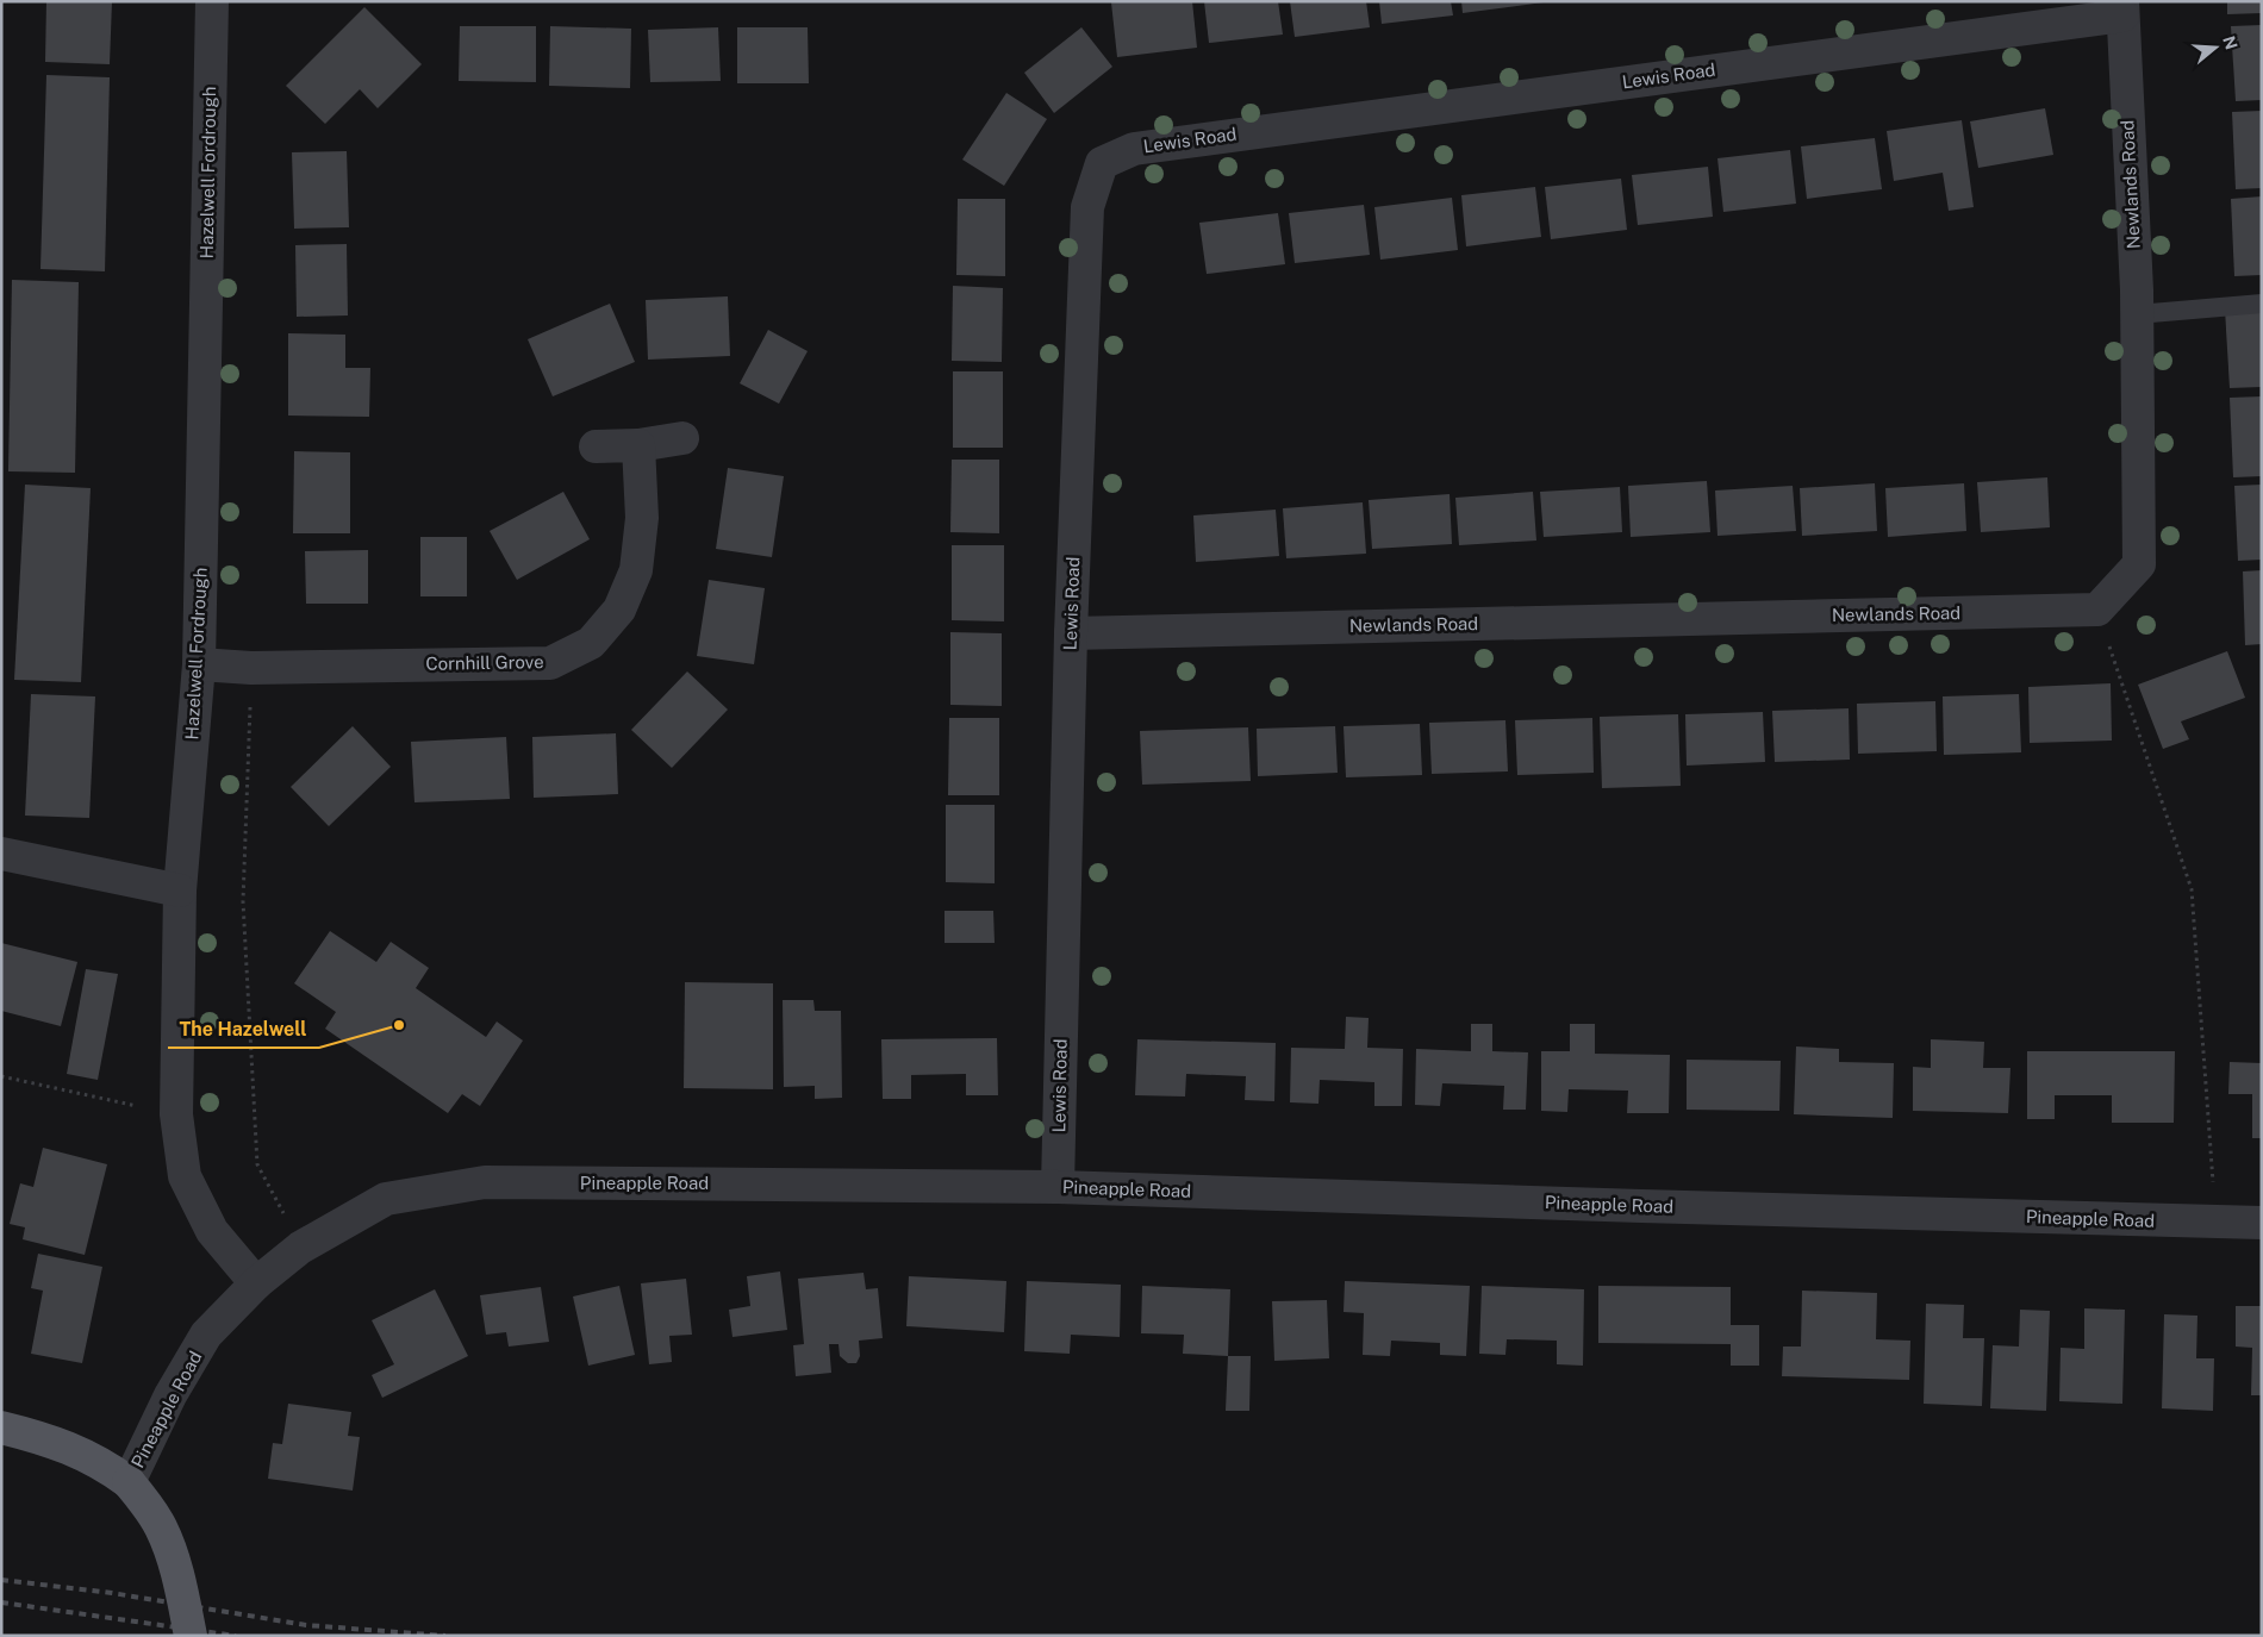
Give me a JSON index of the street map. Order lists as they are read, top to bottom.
{
  "streets": {
    "street": [
      "Lewis Road",
      "Hazelwell Fordrough",
      "Newlands Road",
      "Cornhill Grove",
      "Pineapple Road"
    ]
  },
  "crossings": [
    ["Lewis Road", "Newlands Road"],
    ["Lewis Road", "Pineapple Road"],
    ["Hazelwell Fordrough", "Cornhill Grove"],
    ["Hazelwell Fordrough", "Pineapple Road"]
  ],
  "places": ["The Hazelwell"],
  "north": "right"
}
